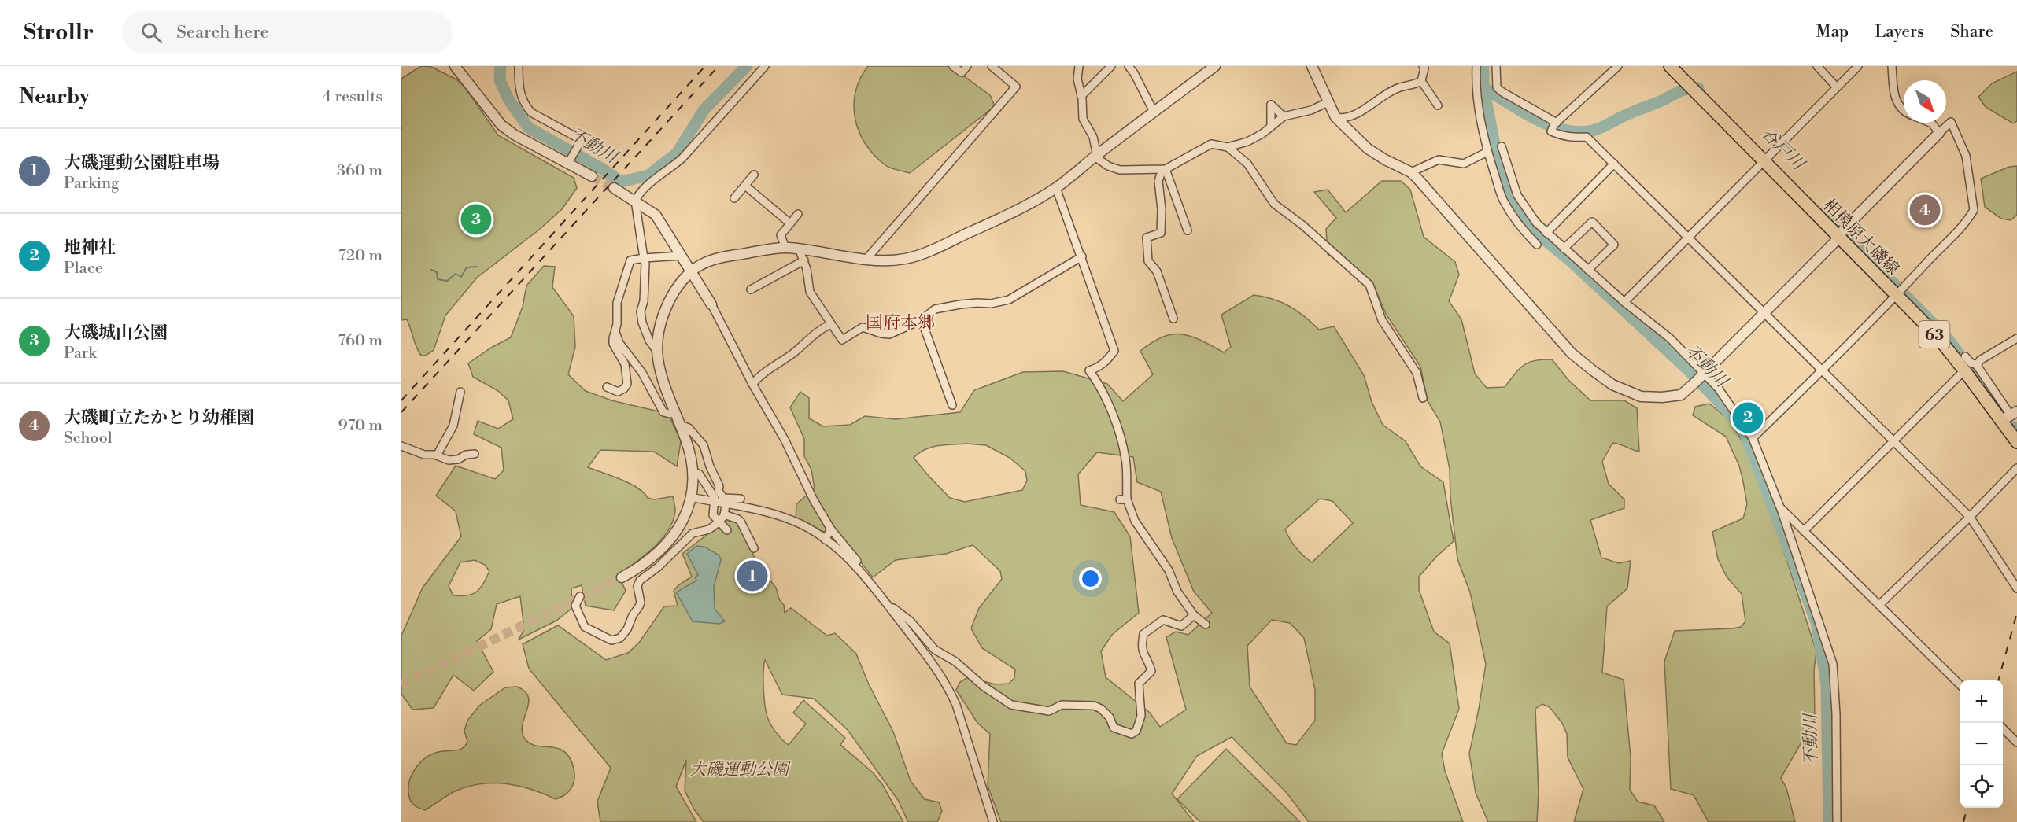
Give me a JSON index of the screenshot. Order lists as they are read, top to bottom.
{
  "streets": {
    "main road": ["相模原大磯線", "63"]
  },
  "districts": ["国府本郷"],
  "water": ["不動川", "谷戸川"],
  "parks": ["大磯運動公園"],
  "north": "bottom right",
  "page": {
    "header": "Strollr",
    "search": "Search here",
    "nav": ["Map", "Layers", "Share"],
    "heading": ["Nearby", "4 results"],
    "list": [
      {
        "mark": "1",
        "name": "大磯運動公園駐車場",
        "note": "Parking",
        "value": "360 m"
      },
      {
        "mark": "2",
        "name": "地神社",
        "note": "Place",
        "value": "720 m"
      },
      {
        "mark": "3",
        "name": "大磯城山公園",
        "note": "Park",
        "value": "760 m"
      },
      {
        "mark": "4",
        "name": "大磯町立たかとり幼稚園",
        "note": "School",
        "value": "970 m"
      }
    ],
    "pins": [
      "4",
      "3",
      "2",
      "1"
    ],
    "map_buttons": ["+", "−"]
  }
}
